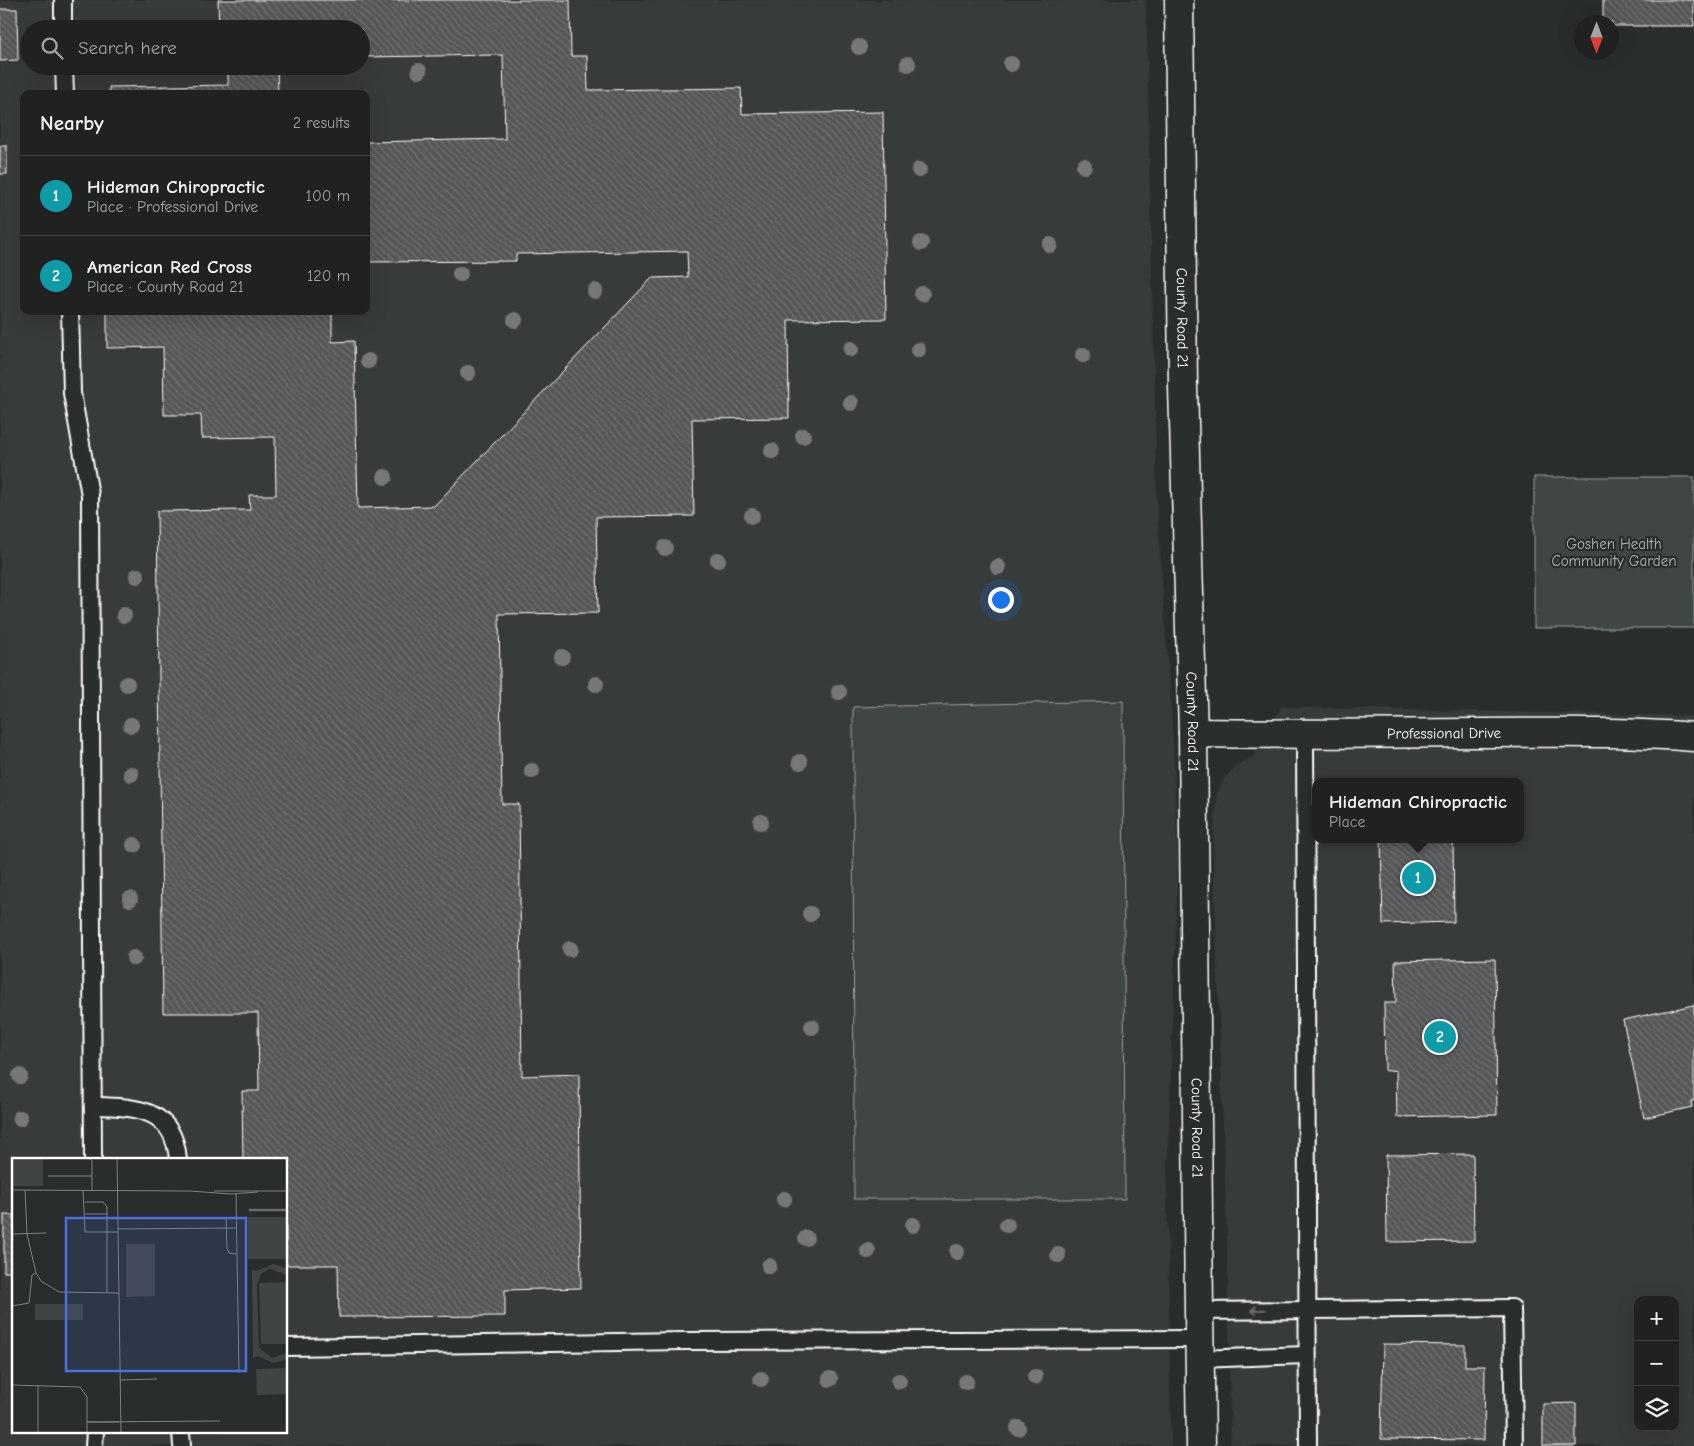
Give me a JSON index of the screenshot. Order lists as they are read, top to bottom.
{
  "streets": {
    "street": ["County Road 21", "Professional Drive"]
  },
  "crossings": [
    ["County Road 21", "Professional Drive"]
  ],
  "parks": ["Goshen Health Community Garden"],
  "north": "bottom",
  "page": {
    "search": "Search here",
    "heading": ["Nearby", "2 results"],
    "list": [
      {
        "mark": "1",
        "name": "Hideman Chiropractic",
        "note": "Place · Professional Drive",
        "value": "100 m"
      },
      {
        "mark": "2",
        "name": "American Red Cross",
        "note": "Place · County Road 21",
        "value": "120 m"
      }
    ],
    "popup": ["Hideman Chiropractic", "Place"],
    "pins": ["1", "2"],
    "map_buttons": ["+", "−"]
  }
}
